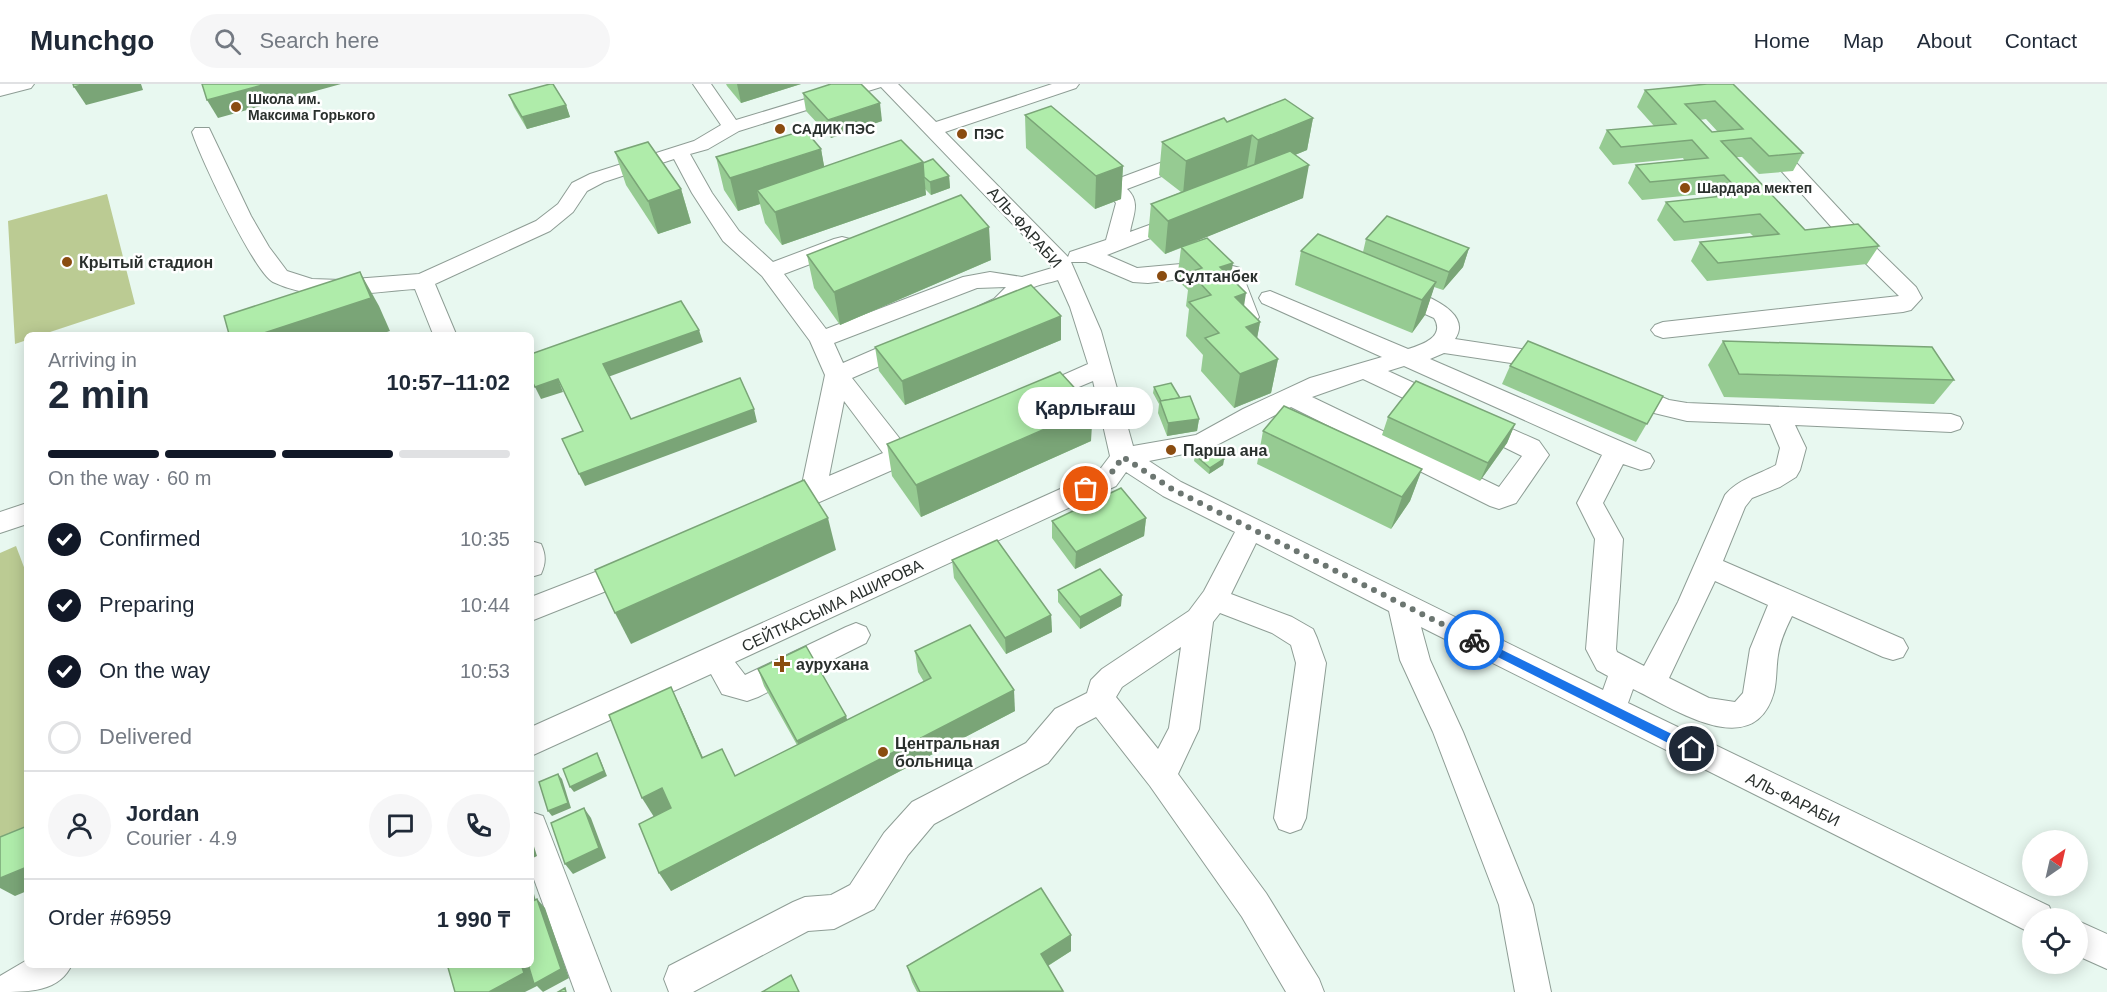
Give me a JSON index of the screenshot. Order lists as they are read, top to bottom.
{
  "streets": {
    "street": ["АЛЬ-ФАРАБИ", "СЕЙТКАСЫМА АШИРОВА"]
  },
  "crossings": [
    ["АЛЬ-ФАРАБИ", "СЕЙТКАСЫМА АШИРОВА"]
  ],
  "places": {
    "other": [
      "Школа им. Максима Горького",
      "САДИК ПЭС",
      "ПЭС",
      "Шардара мектеп",
      "Крытый стадион",
      "Сұлтанбек",
      "Парша ана",
      "Қарлығаш",
      "Центральная больница"
    ],
    "health": ["аурухана"]
  },
  "north": "top right",
  "page": {
    "header": "Munchgo",
    "search": "Search here",
    "nav": [
      "Home",
      "Map",
      "About",
      "Contact"
    ],
    "heading": ["2 min", "Arriving in", "10:57–11:02"],
    "panel": [
      "Jordan",
      "Courier · 4.9",
      "Order #6959",
      "1 990 ₸"
    ],
    "bubble": "Қарлығаш",
    "bar": "On the way · 60 m",
    "list": [
      ["Confirmed", "10:35"],
      ["Preparing", "10:44"],
      ["On the way", "10:53"],
      "Delivered"
    ]
  }
}
